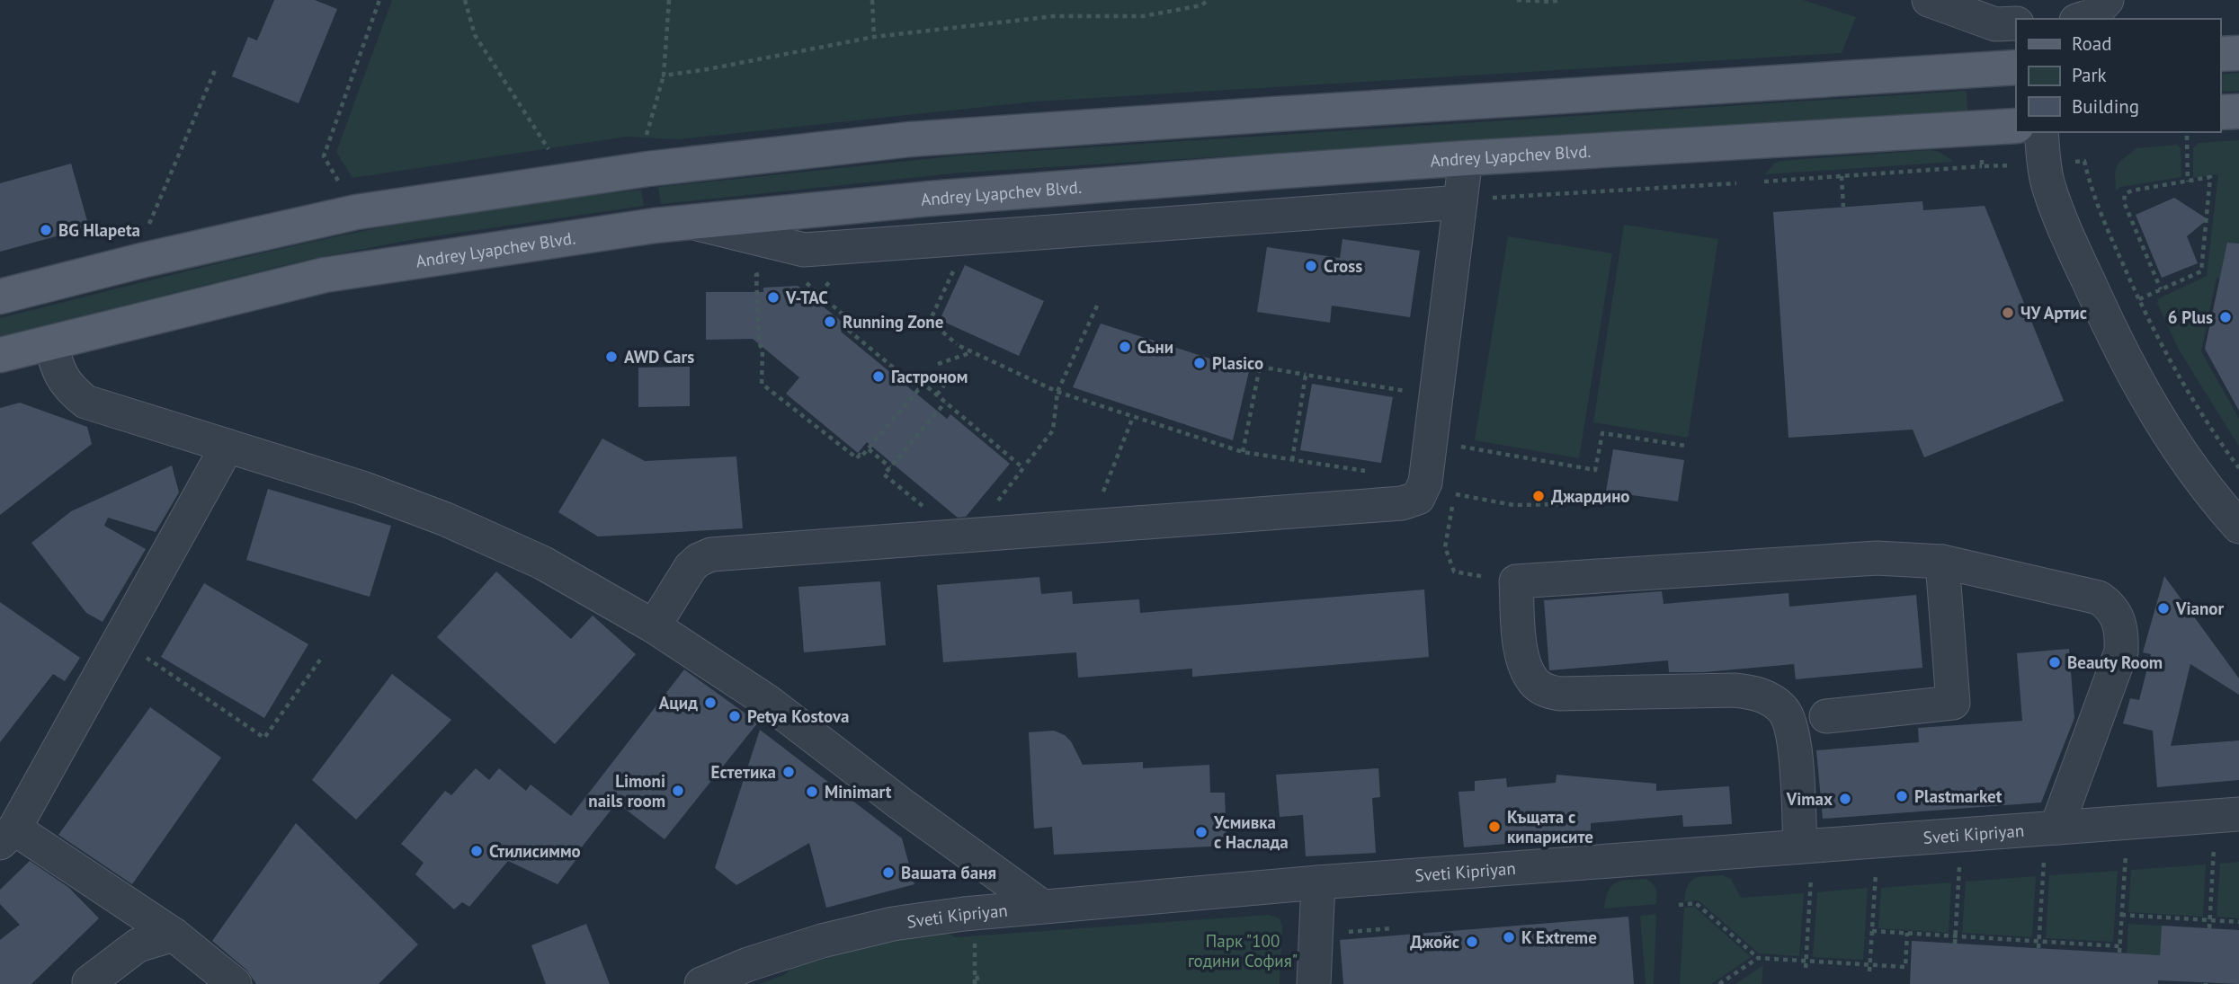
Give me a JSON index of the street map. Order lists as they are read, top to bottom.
{
  "streets": {
    "main road": ["Andrey Lyapchev Blvd."],
    "street": ["Sveti Kipriyan"]
  },
  "parks": ["Парк \"100 години София\""],
  "places": [
    "BG Hlapeta",
    "Cross",
    "V-TAC",
    "ЧУ Артис",
    "6 Plus",
    "Running Zone",
    "Съни",
    "AWD Cars",
    "Plasico",
    "Гастроном",
    "Джардино",
    "Vianor",
    "Beauty Room",
    "Ацид",
    "Petya Kostova",
    "Естетика",
    "Limoni nails room",
    "Minimart",
    "Plastmarket",
    "Vimax",
    "Къщата с кипарисите",
    "Усмивка с Наслада",
    "Стилисиммо",
    "Вашата баня",
    "K Extreme",
    "Джойс"
  ],
  "legend": ["Road", "Park", "Building"]
}
